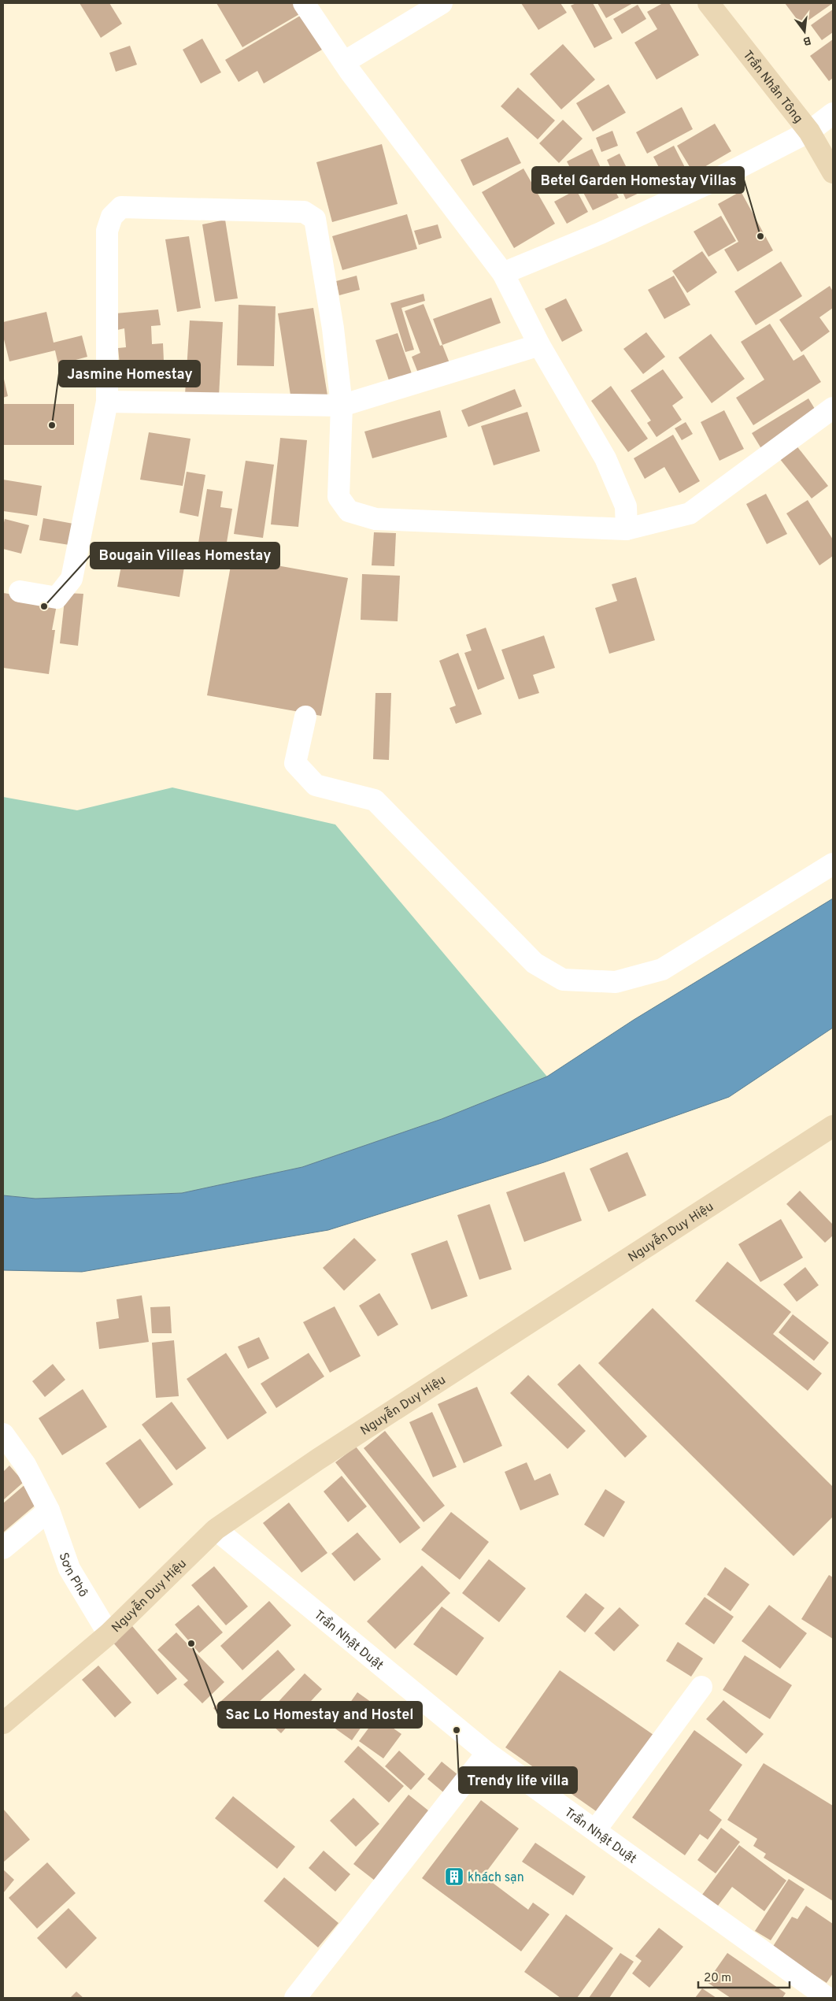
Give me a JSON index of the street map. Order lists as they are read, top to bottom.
{
  "streets": {
    "main road": ["Trần Nhân Tông", "Nguyễn Duy Hiệu"],
    "street": ["Sơn Phô", "Trần Nhật Duật"]
  },
  "crossings": [
    ["Nguyễn Duy Hiệu", "Sơn Phô"],
    ["Nguyễn Duy Hiệu", "Trần Nhật Duật"]
  ],
  "places": {
    "other": [
      "Betel Garden Homestay Villas",
      "Jasmine Homestay",
      "Bougain Villeas Homestay",
      "Sac Lo Homestay and Hostel",
      "Trendy life villa"
    ],
    "building": ["khách sạn"]
  },
  "scale_bar": "20 m",
  "north": "bottom"
}
